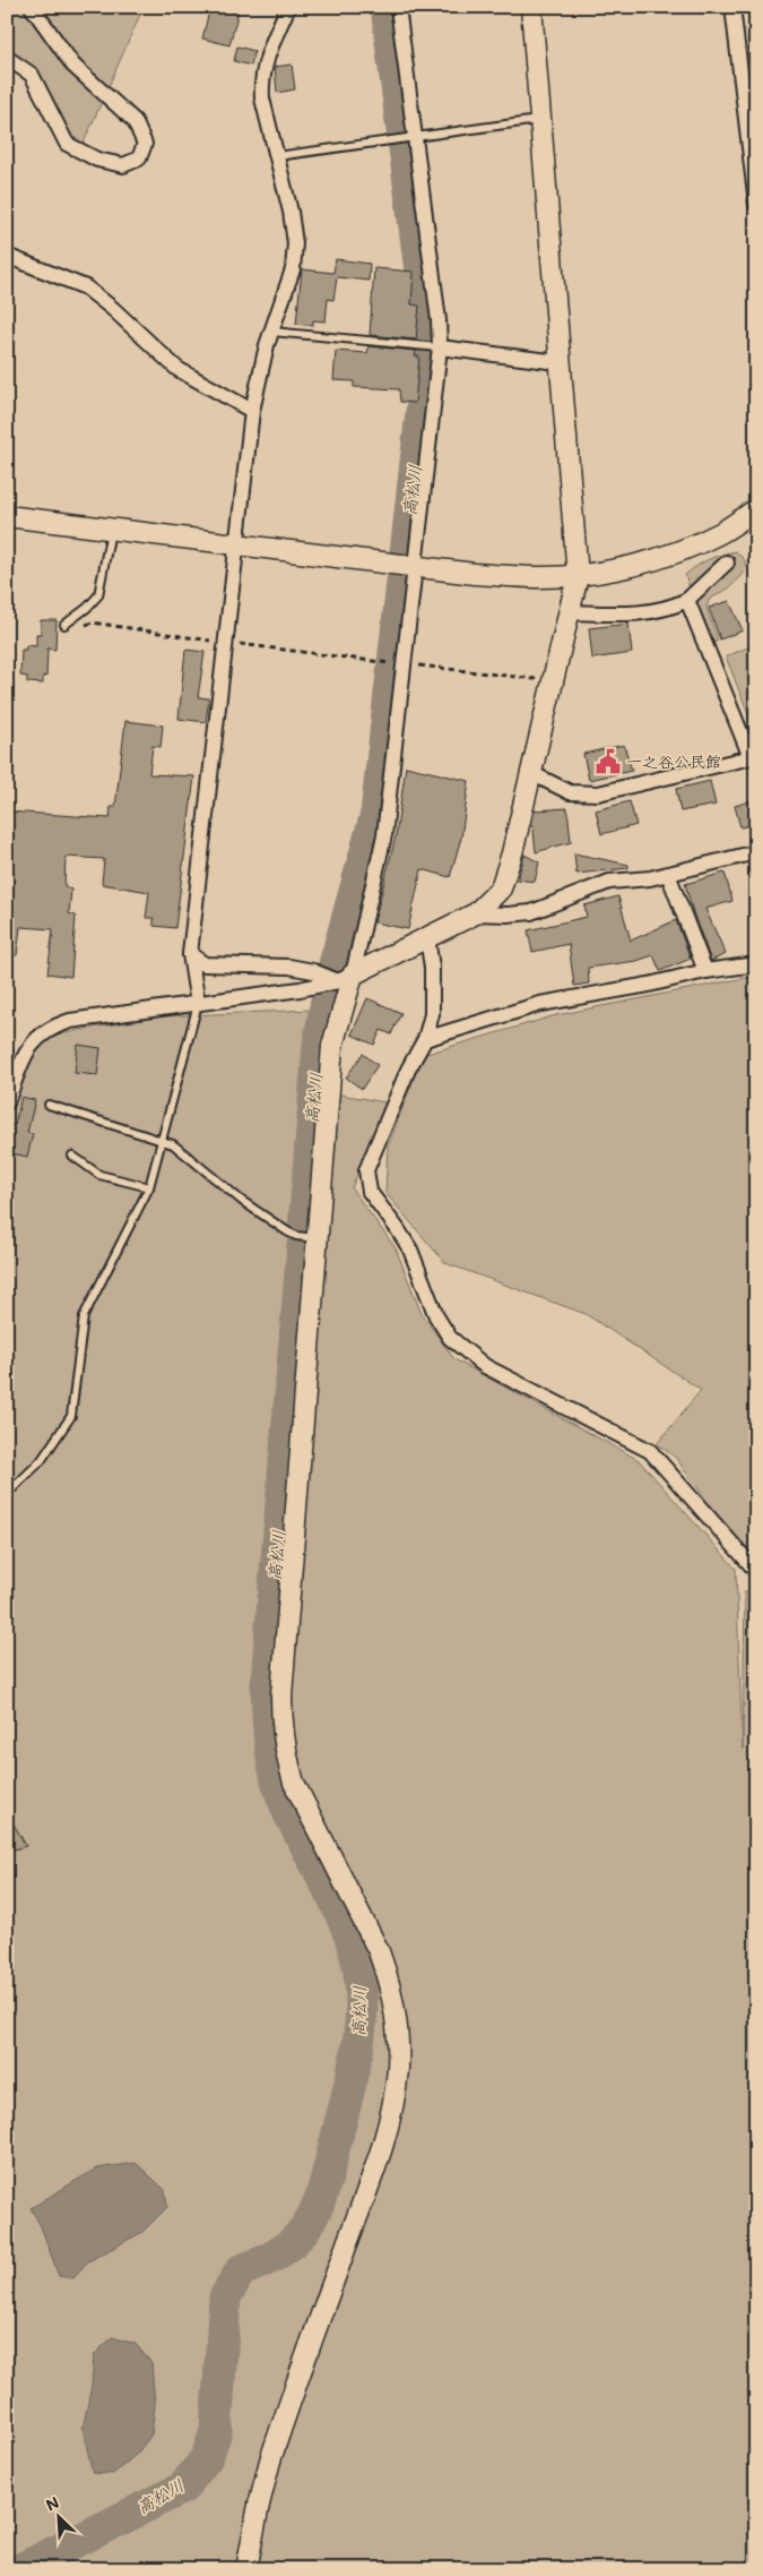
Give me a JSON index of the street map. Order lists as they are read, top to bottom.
{
  "water": ["高松川"],
  "places": {
    "public building": ["一之谷公民館"]
  },
  "north": "top left"
}
